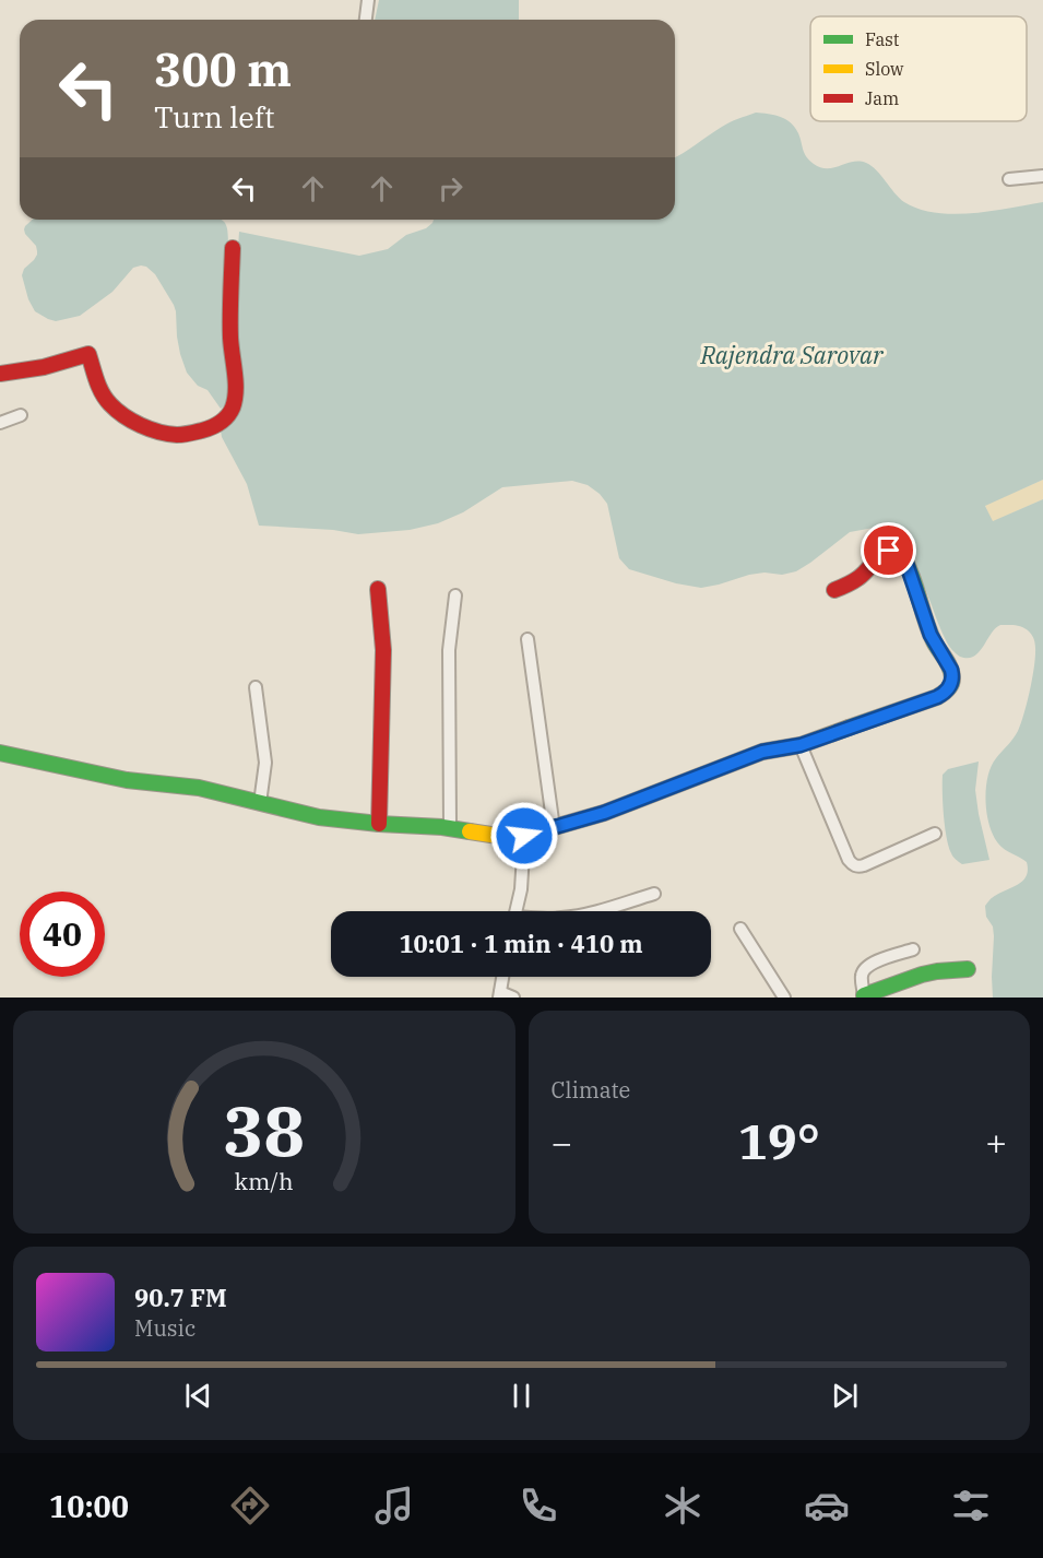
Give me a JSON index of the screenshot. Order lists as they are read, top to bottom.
{
  "water": ["Rajendra Sarovar"],
  "legend": ["Fast", "Slow", "Jam"],
  "page": {
    "turn": ["300 m", "Turn left"],
    "limit": "40",
    "trip": "10:01 · 1 min · 410 m",
    "tile": "Climate",
    "heat": ["−", "19°", "+"],
    "song": ["90.7 FM", "Music"],
    "tabs": "10:00",
    "gauge": ["38", "km/h"]
  }
}
